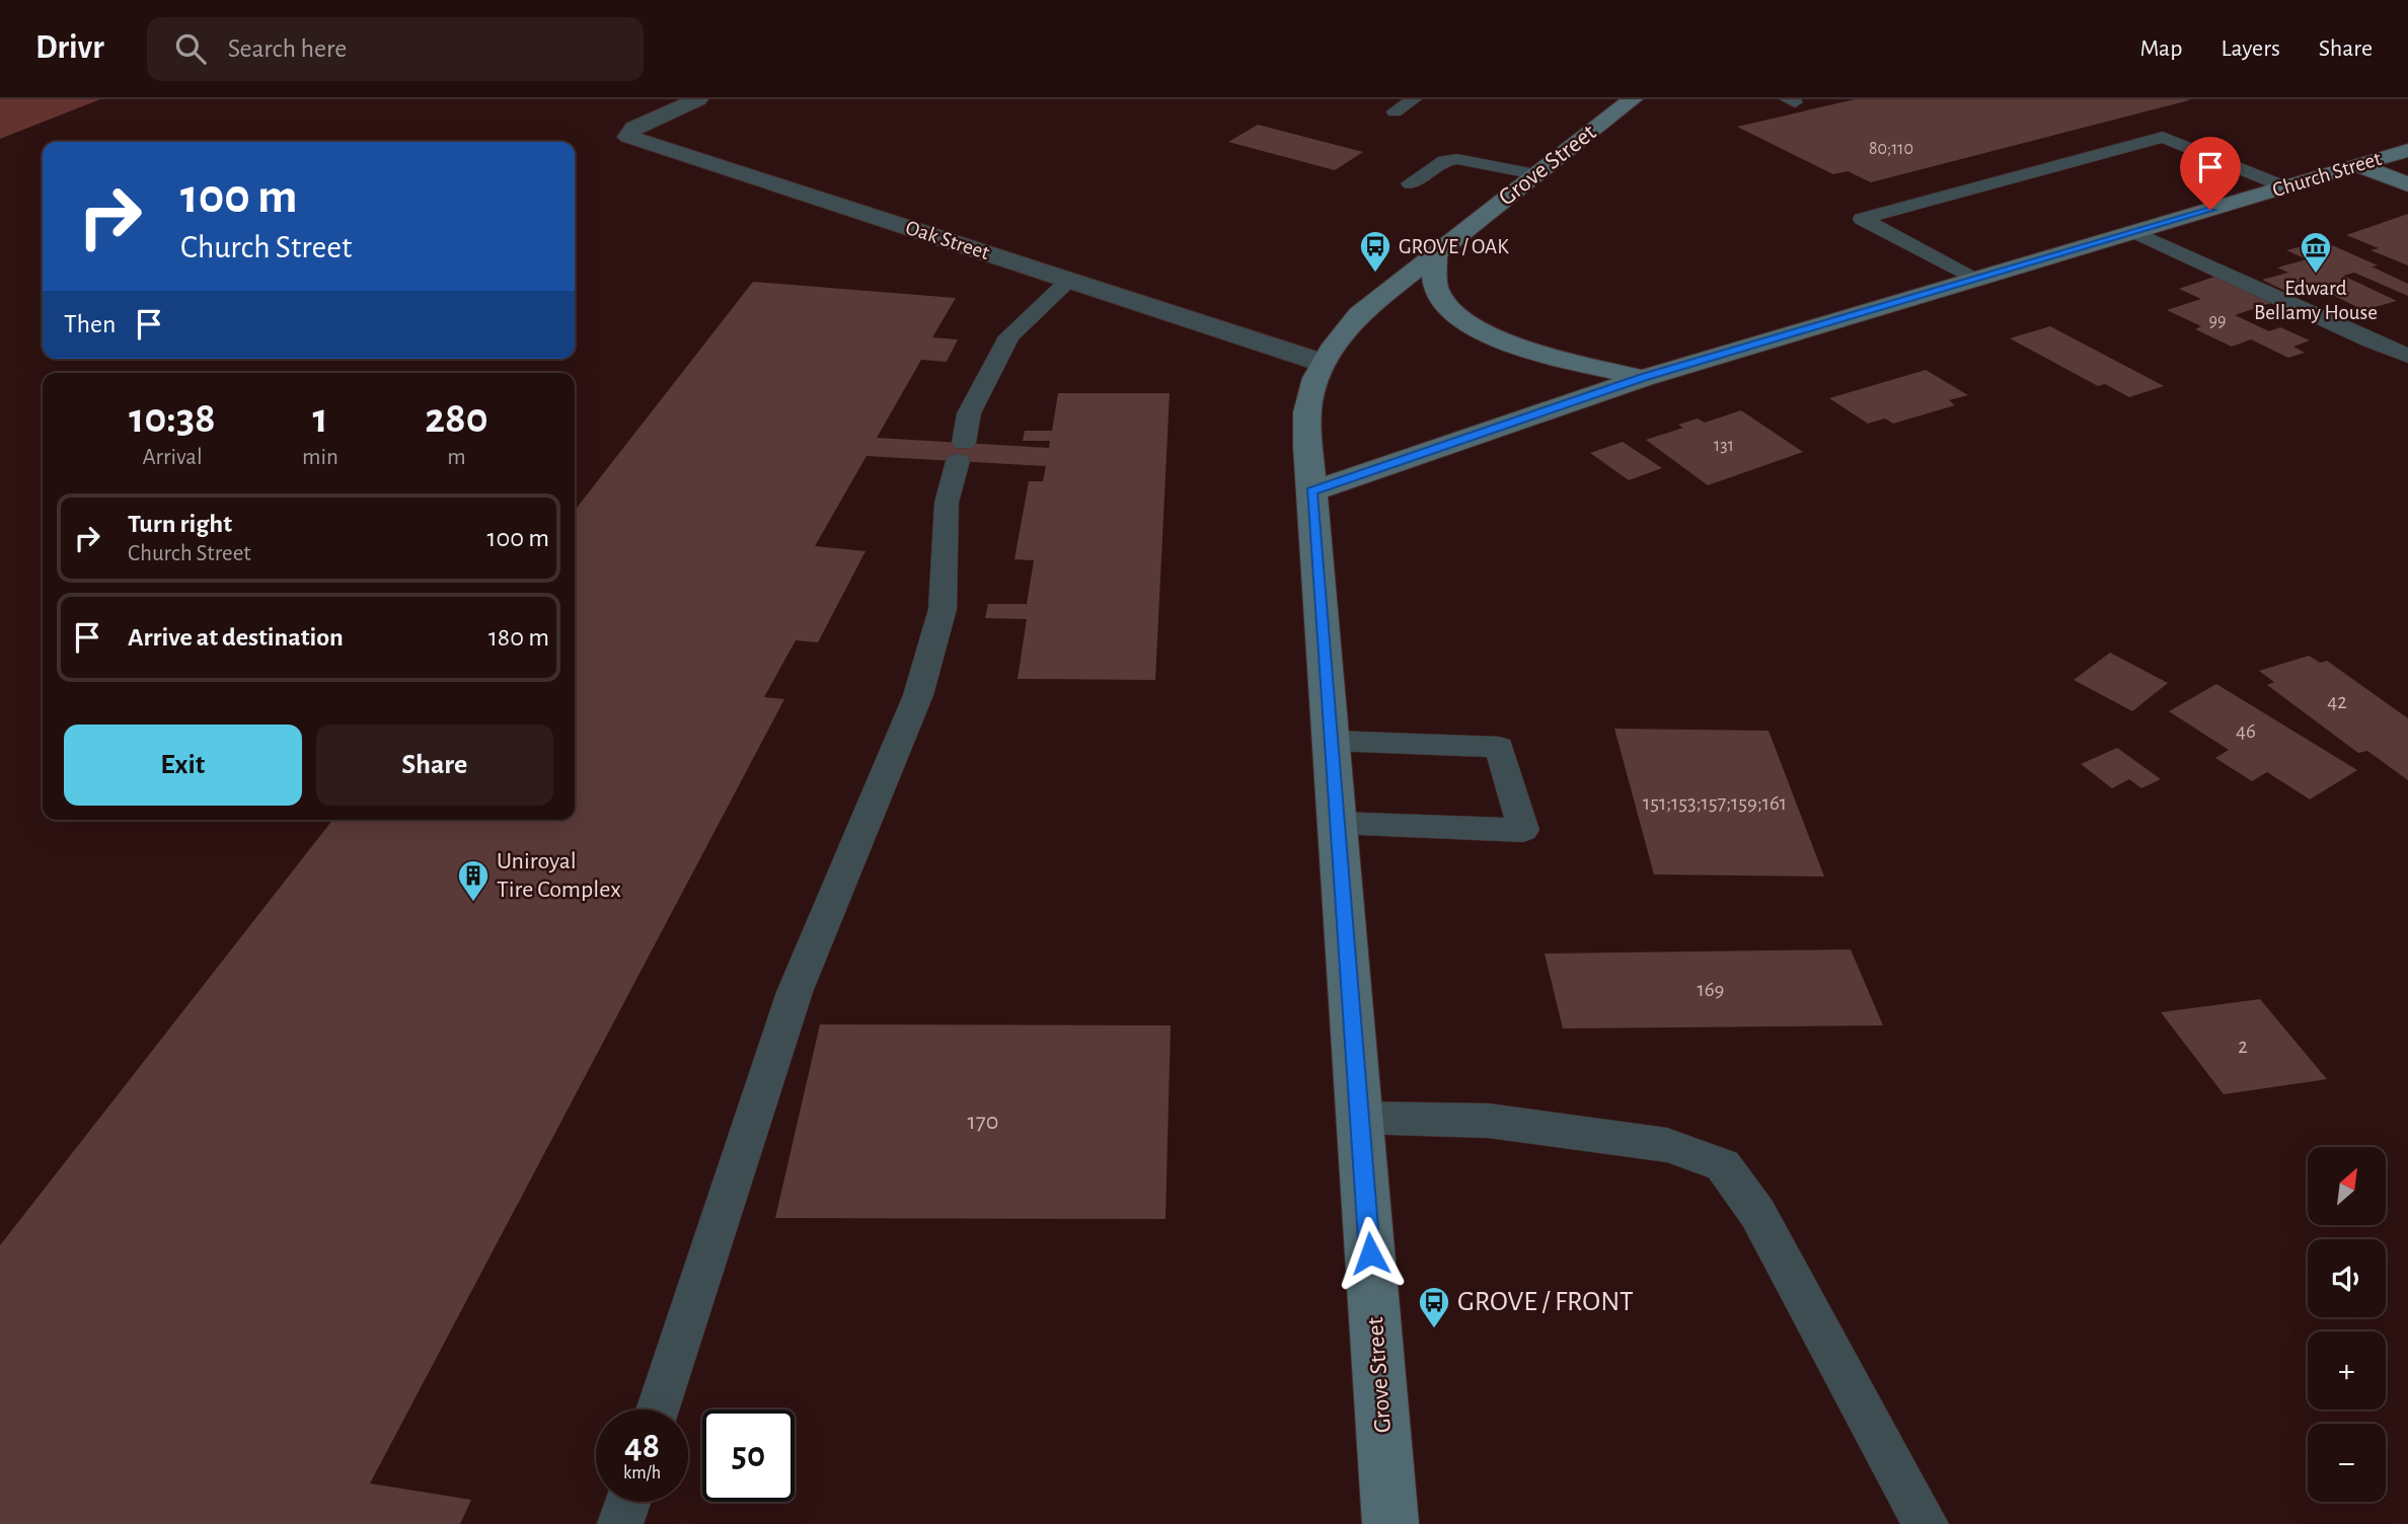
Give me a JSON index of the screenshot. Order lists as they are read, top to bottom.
{
  "streets": {
    "main road": ["Grove Street", "Church Street"],
    "street": ["Oak Street"]
  },
  "crossings": [
    ["Grove Street", "Church Street"],
    ["Grove Street", "Oak Street"]
  ],
  "places": {
    "bus stop": ["GROVE / OAK", "GROVE / FRONT"],
    "museum": ["Edward Bellamy House"],
    "building": ["Uniroyal Tire Complex"]
  },
  "house_numbers": [
    "80;110",
    "99",
    "131",
    "42",
    "46",
    "151;153;157;159;161",
    "169",
    "2",
    "170"
  ],
  "north": "top right",
  "page": {
    "header": "Drivr",
    "search": "Search here",
    "nav": ["Map", "Layers", "Share"],
    "turn": ["100 m", "Church Street"],
    "then": "Then",
    "eta": [
      "10:38",
      "Arrival",
      "1",
      "min",
      "280",
      "m"
    ],
    "list": [
      {
        "name": "Turn right",
        "note": "Church Street",
        "value": "100 m"
      },
      {
        "name": "Arrive at destination",
        "value": "180 m"
      }
    ],
    "buttons": ["Exit", "Share"],
    "map_buttons": ["+", "−"],
    "speed": "48 km/h",
    "limit": "50"
  }
}
